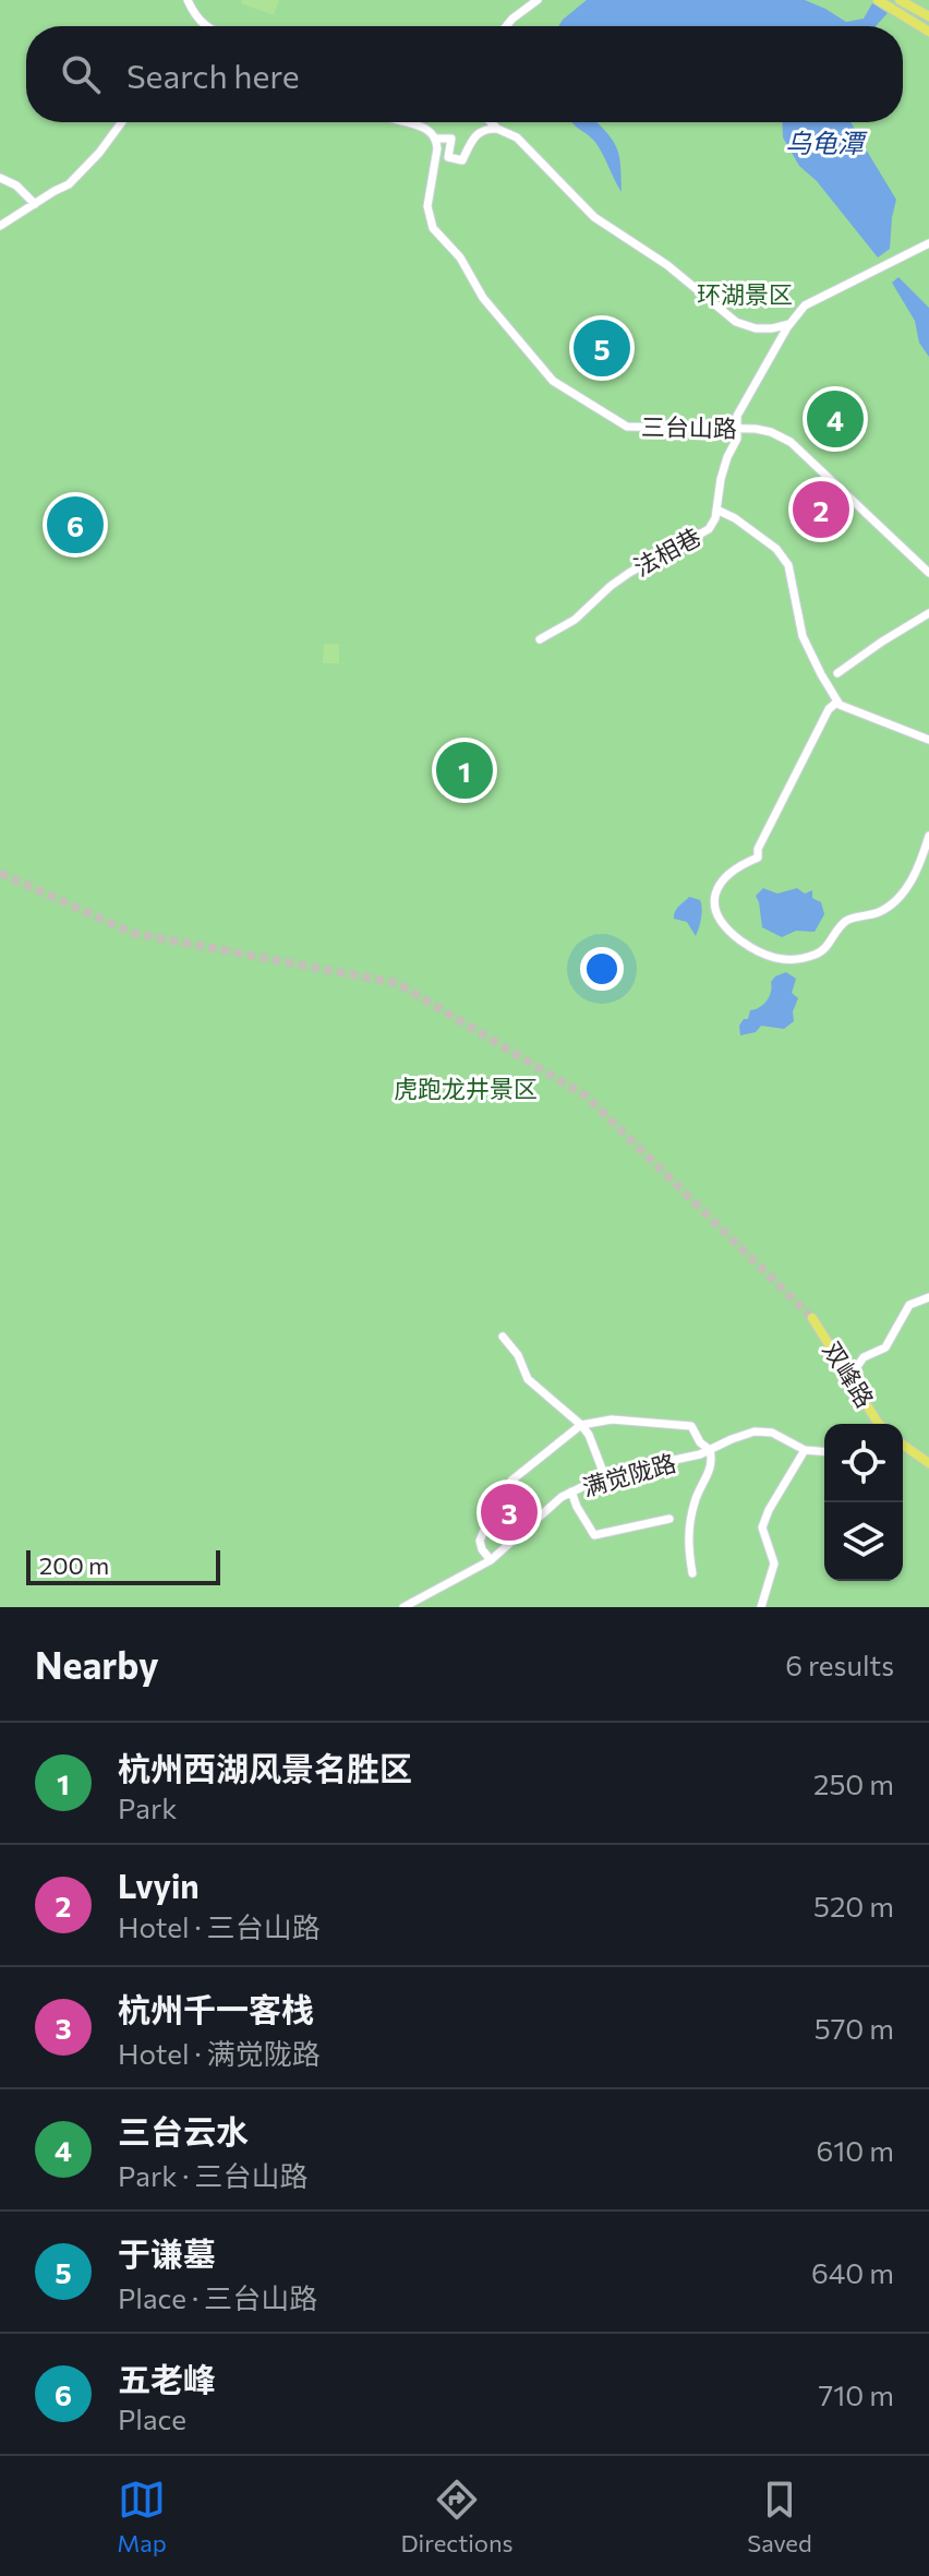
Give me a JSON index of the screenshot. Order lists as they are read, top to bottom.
{
  "streets": {
    "main road": ["双峰路"],
    "street": ["三台山路", "法相巷", "满觉陇路"]
  },
  "crossings": [
    ["三台山路", "法相巷"]
  ],
  "water": ["乌龟潭"],
  "parks": ["环湖景区", "虎跑龙井景区"],
  "scale_bar": "200 m",
  "page": {
    "search": "Search here",
    "pins": [
      "5",
      "4",
      "2",
      "6",
      "1",
      "3"
    ],
    "scale": "200 m",
    "heading": ["Nearby", "6 results"],
    "list": [
      {
        "mark": "1",
        "name": "杭州西湖风景名胜区",
        "note": "Park",
        "value": "250 m"
      },
      {
        "mark": "2",
        "name": "Lvyin",
        "note": "Hotel · 三台山路",
        "value": "520 m"
      },
      {
        "mark": "3",
        "name": "杭州千一客栈",
        "note": "Hotel · 满觉陇路",
        "value": "570 m"
      },
      {
        "mark": "4",
        "name": "三台云水",
        "note": "Park · 三台山路",
        "value": "610 m"
      },
      {
        "mark": "5",
        "name": "于谦墓",
        "note": "Place · 三台山路",
        "value": "640 m"
      },
      {
        "mark": "6",
        "name": "五老峰",
        "note": "Place",
        "value": "710 m"
      }
    ],
    "nav": ["Map", "Directions", "Saved"]
  }
}
